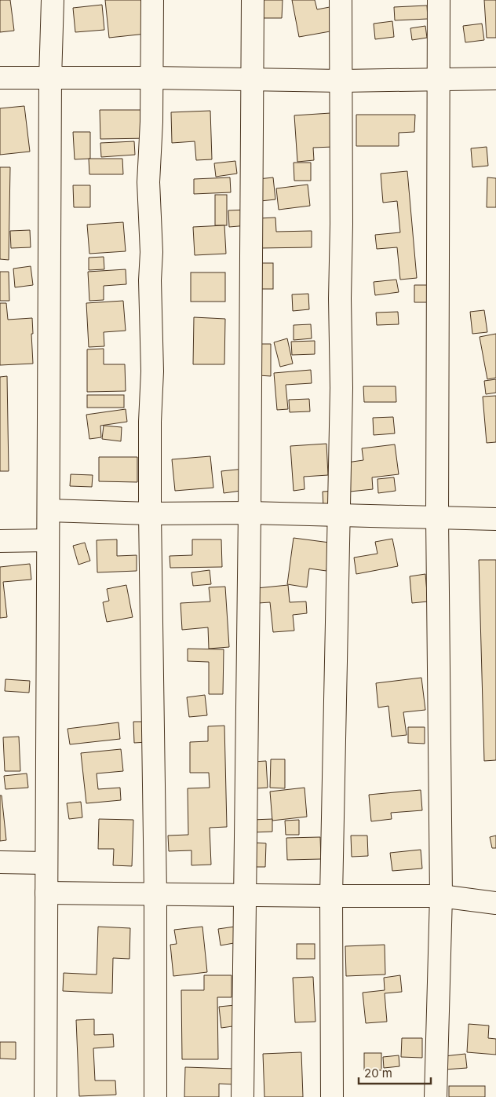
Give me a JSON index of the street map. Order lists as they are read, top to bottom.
{
  "scale_bar": "20 m"
}
